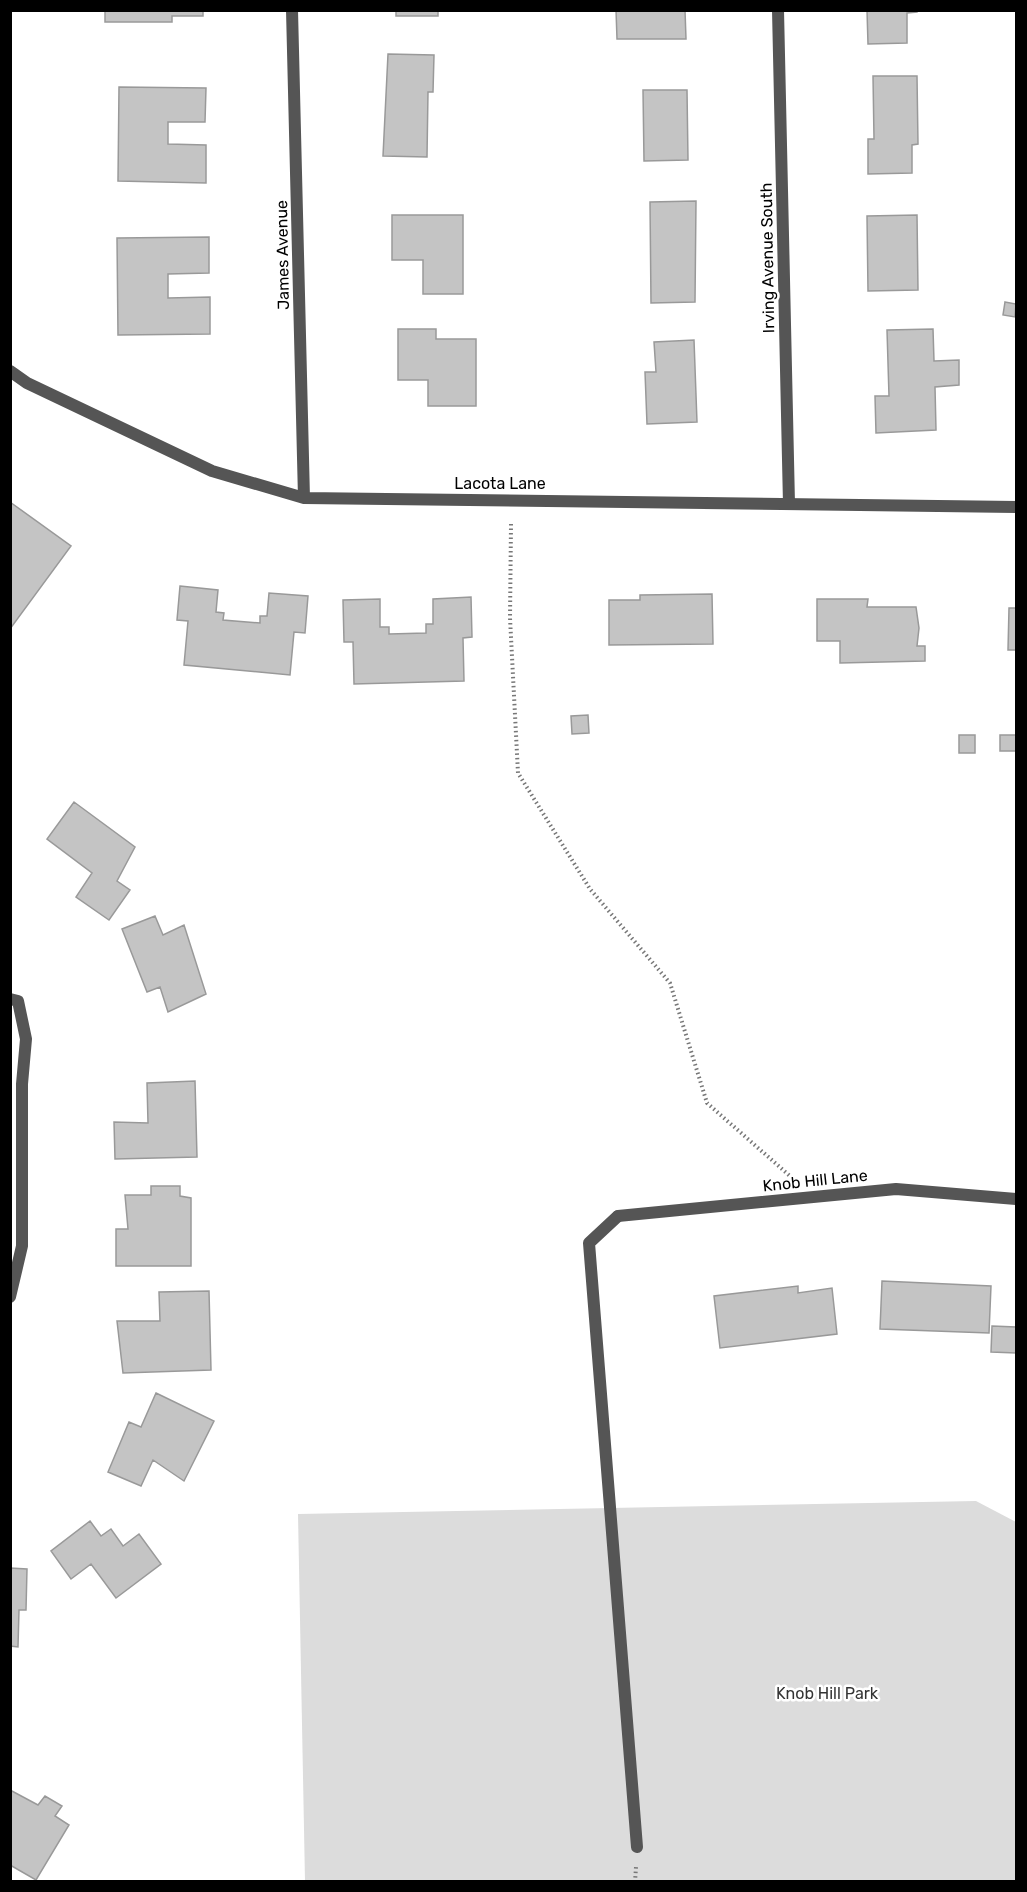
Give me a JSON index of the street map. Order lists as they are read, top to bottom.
{
  "streets": {
    "street": [
      "James Avenue",
      "Irving Avenue South",
      "Lacota Lane",
      "Knob Hill Lane"
    ]
  },
  "crossings": [
    ["James Avenue", "Lacota Lane"],
    ["Irving Avenue South", "Lacota Lane"]
  ],
  "parks": ["Knob Hill Park"]
}
